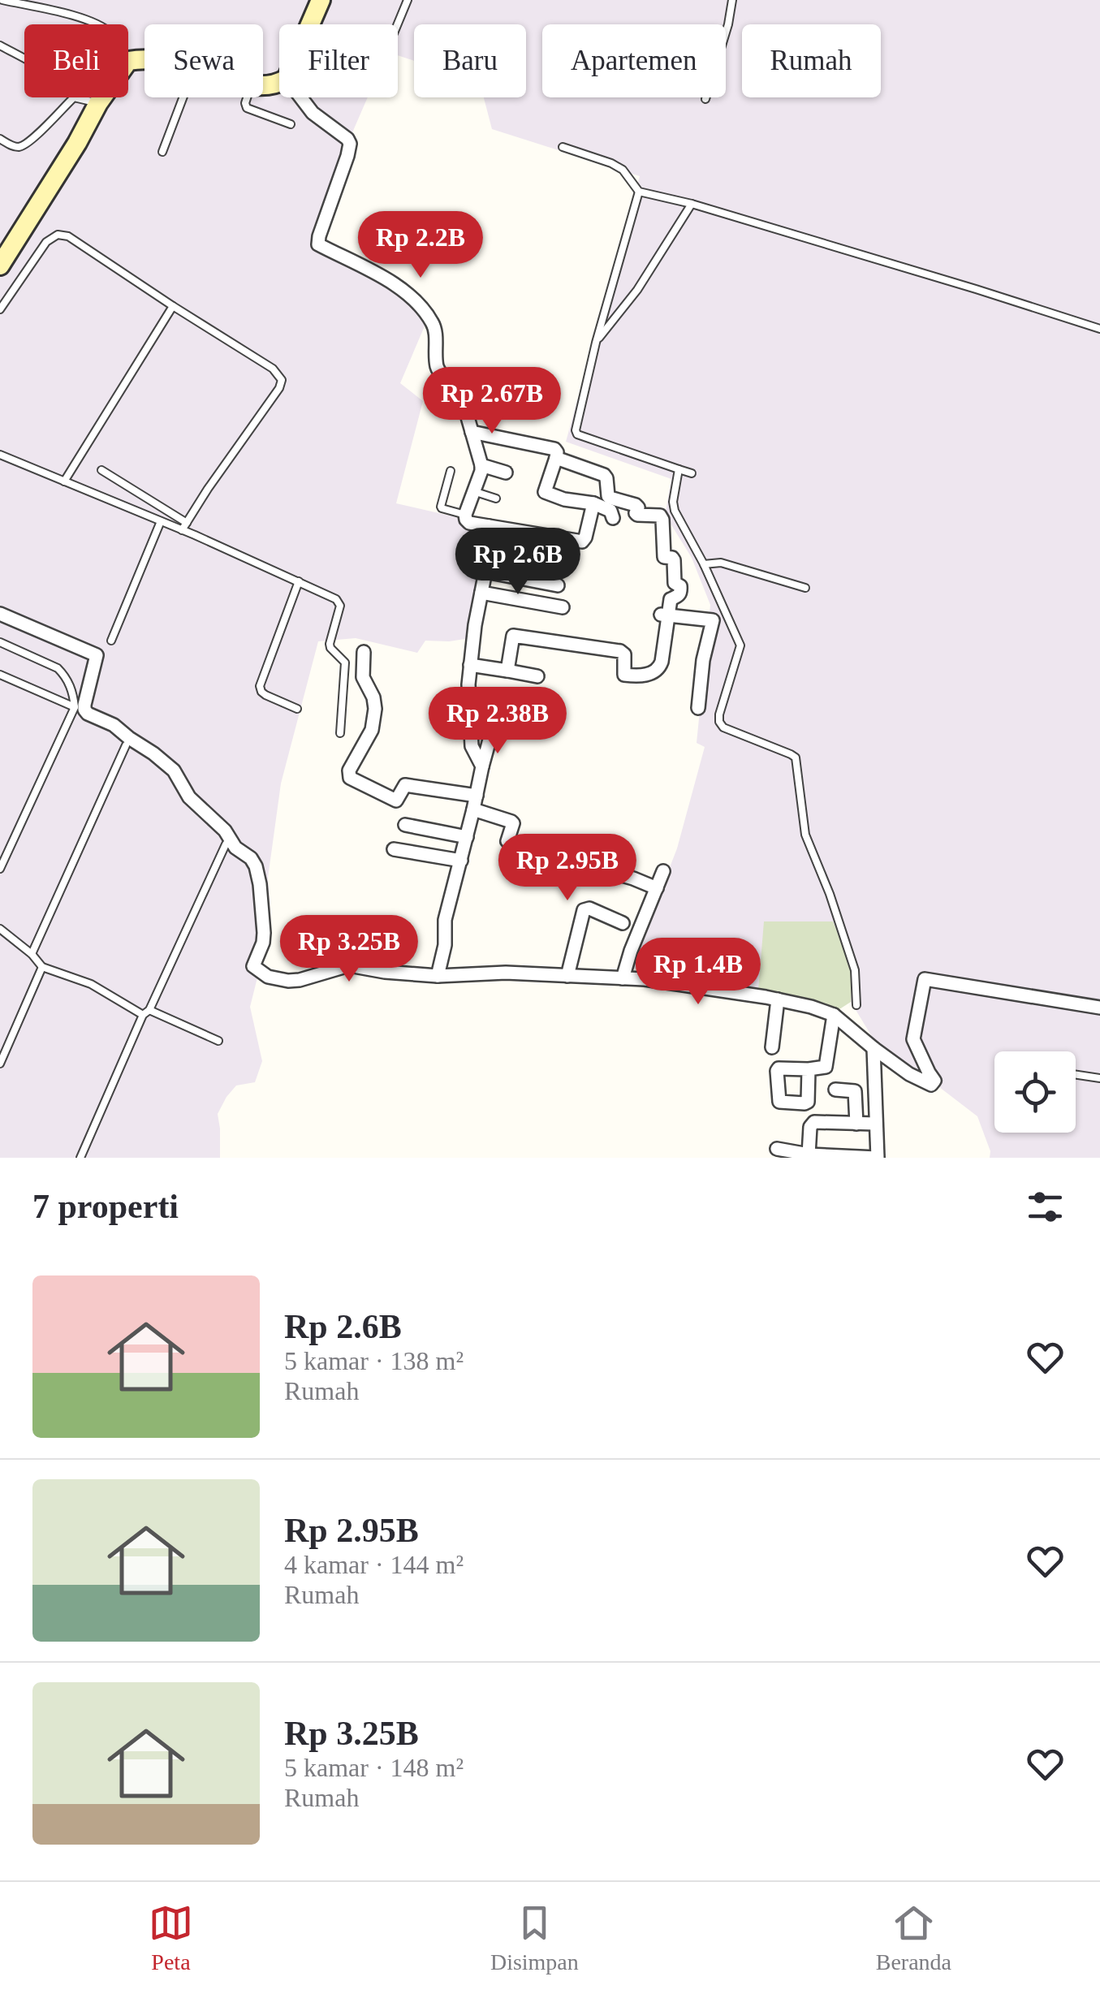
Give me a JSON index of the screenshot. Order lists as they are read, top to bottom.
{
  "page": {
    "chip": [
      "Beli",
      "Sewa",
      "Filter",
      "Baru",
      "Apartemen",
      "Rumah"
    ],
    "price": [
      "Rp 2.2B",
      "Rp 2.67B",
      "Rp 2.6B",
      "Rp 2.38B",
      "Rp 2.95B",
      "Rp 3.25B",
      "Rp 1.4B"
    ],
    "heading": "7 properti",
    "list": [
      {
        "name": "Rp 2.6B",
        "note": "5 kamar · 138 m² · Rumah"
      },
      {
        "name": "Rp 2.95B",
        "note": "4 kamar · 144 m² · Rumah"
      },
      {
        "name": "Rp 3.25B",
        "note": "5 kamar · 148 m² · Rumah"
      }
    ],
    "tabs": ["Peta", "Disimpan", "Beranda"]
  }
}
